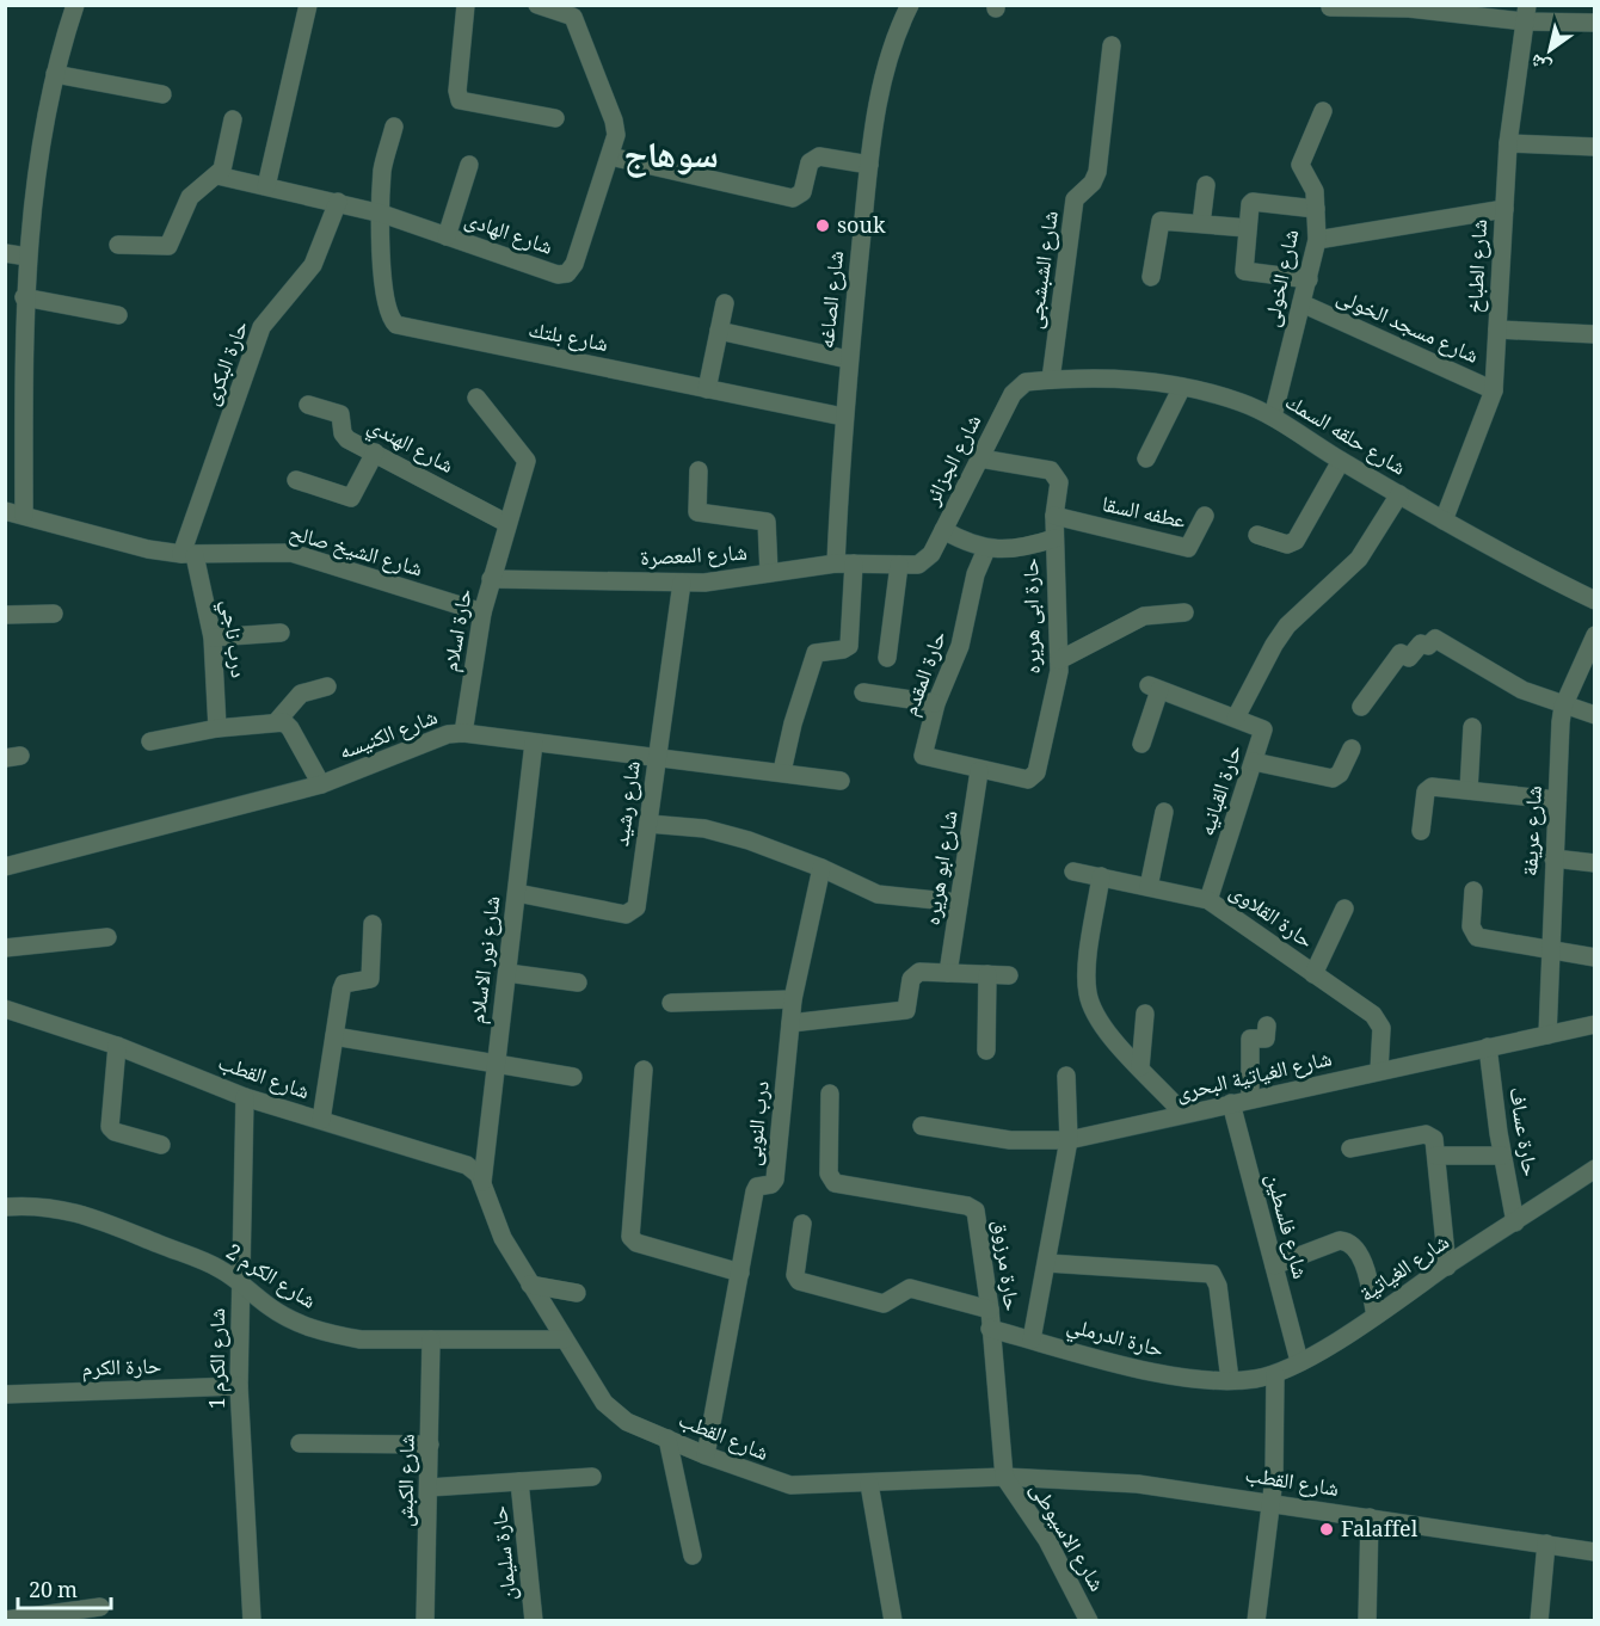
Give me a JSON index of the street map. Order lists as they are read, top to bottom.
{
  "streets": {
    "street": [
      "شارع الهادى",
      "شارع الطباخ",
      "شارع الشبشجى",
      "شارع الخولى",
      "شارع الصاغه",
      "شارع مسجد الخولى",
      "شارع بلتك",
      "حارة البكرى",
      "شارع حلقه السمك",
      "شارع الهندي",
      "شارع الجزائر",
      "عطفه السقا",
      "شارع الشيخ صالح",
      "شارع المعصرة",
      "حارة ابى هريره",
      "حارة اسلام",
      "درب ناجي",
      "حارة المقدم",
      "شارع الكنيسه",
      "حارة القبانيه",
      "شارع رشيد",
      "شارع عريفة",
      "شارع ابو هريره",
      "حارة القلاوى",
      "شارع نور الاسلام",
      "شارع الغياتية البحرى",
      "شارع القطب",
      "درب النوبى",
      "حارة عساف",
      "شارع فلسطين",
      "حارة مرزوق",
      "شارع الغياتية",
      "شارع الكرم 2",
      "حارة الدرملي",
      "شارع الكرم 1",
      "حارة الكرم",
      "شارع الكبش",
      "شارع الاسيوطى",
      "حارة سليمان"
    ]
  },
  "crossings": [
    ["شارع الهادى", "شارع بلتك"],
    ["شارع الهادى", "حارة البكرى"],
    ["شارع الطباخ", "شارع مسجد الخولى"],
    ["شارع الطباخ", "شارع حلقه السمك"],
    ["شارع الشبشجى", "شارع حلقه السمك"],
    ["شارع الشبشجى", "شارع الجزائر"],
    ["شارع الخولى", "شارع مسجد الخولى"],
    ["شارع الخولى", "شارع حلقه السمك"],
    ["شارع الصاغه", "شارع بلتك"],
    ["شارع الصاغه", "شارع المعصرة"],
    ["شارع الصاغه", "شارع الكنيسه"],
    ["حارة البكرى", "شارع الشيخ صالح"],
    ["حارة البكرى", "درب ناجي"],
    ["شارع حلقه السمك", "شارع الجزائر"],
    ["شارع الجزائر", "شارع المعصرة"],
    ["شارع الجزائر", "حارة ابى هريره"],
    ["عطفه السقا", "حارة ابى هريره"],
    ["شارع الشيخ صالح", "حارة اسلام"],
    ["شارع الشيخ صالح", "درب ناجي"],
    ["شارع المعصرة", "حارة اسلام"],
    ["شارع المعصرة", "شارع رشيد"],
    ["حارة ابى هريره", "حارة المقدم"],
    ["حارة ابى هريره", "شارع ابو هريره"],
    ["حارة اسلام", "شارع الكنيسه"],
    ["حارة المقدم", "شارع ابو هريره"],
    ["شارع الكنيسه", "شارع رشيد"],
    ["شارع الكنيسه", "شارع نور الاسلام"],
    ["حارة القبانيه", "حارة القلاوى"],
    ["شارع رشيد", "شارع نور الاسلام"],
    ["شارع عريفة", "شارع الغياتية البحرى"],
    ["حارة القلاوى", "شارع الغياتية البحرى"],
    ["شارع نور الاسلام", "شارع القطب"],
    ["شارع الغياتية البحرى", "حارة عساف"],
    ["شارع الغياتية البحرى", "شارع فلسطين"],
    ["شارع القطب", "درب النوبى"],
    ["شارع القطب", "حارة مرزوق"],
    ["شارع القطب", "شارع الكرم 2"],
    ["شارع القطب", "شارع الكرم 1"],
    ["شارع القطب", "شارع الاسيوطى"],
    ["حارة عساف", "شارع الغياتية"],
    ["شارع فلسطين", "شارع الغياتية"],
    ["حارة مرزوق", "حارة الدرملي"],
    ["حارة مرزوق", "شارع الاسيوطى"],
    ["شارع الغياتية", "حارة الدرملي"],
    ["شارع الكرم 2", "شارع الكرم 1"],
    ["شارع الكرم 2", "شارع الكبش"],
    ["شارع الكرم 1", "حارة الكرم"],
    ["شارع الكبش", "حارة سليمان"]
  ],
  "districts": ["سوهاج"],
  "places": ["souk", "Falaffel"],
  "scale_bar": "20 m",
  "north": "bottom left"
}
